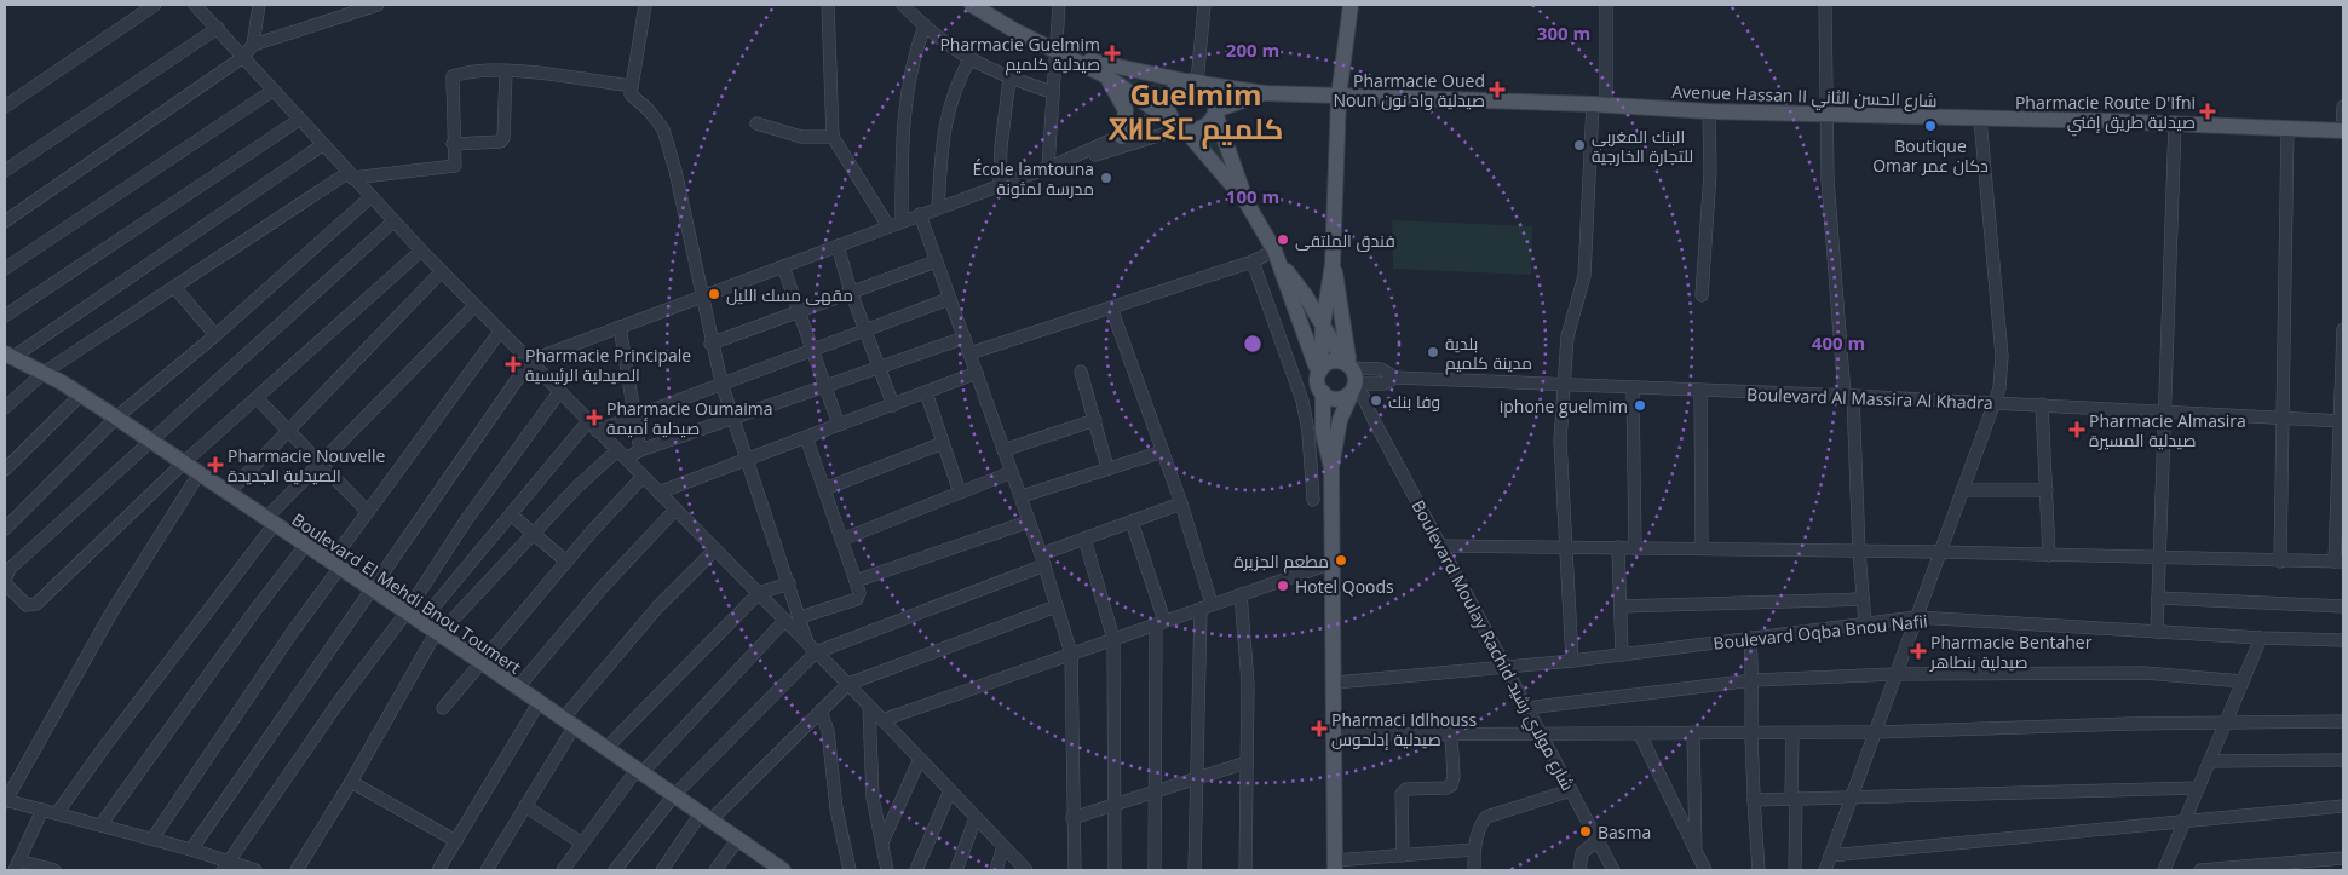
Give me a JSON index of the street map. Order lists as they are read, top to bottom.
{
  "streets": {
    "main road": ["Avenue Hassan II شارع الحسن الثاني", "Boulevard El Mehdi Bnou Toumert"],
    "street": ["Boulevard Al Massira Al Khadra", "Boulevard Oqba Bnou Nafii", "Boulevard Moulay Rachid شارع مولاي رشيد"]
  },
  "crossings": [
    ["Boulevard Al Massira Al Khadra", "Boulevard Moulay Rachid شارع مولاي رشيد"],
    ["Boulevard Oqba Bnou Nafii", "Boulevard Moulay Rachid شارع مولاي رشيد"]
  ],
  "districts": ["Guelmim ⴳⵍⵎⵉⵎ كلميم"],
  "places": {
    "health": [
      "Pharmacie Guelmim صيدلية كلميم",
      "Pharmacie Oued Noun صيدلية واد نون",
      "Pharmacie Route D'Ifni صيدلية طريق إفني",
      "Pharmacie Principale الصيدلية الرئيسية",
      "Pharmacie Oumaima صيدلية أميمة",
      "Pharmacie Almasira صيدلية المسيرة",
      "Pharmacie Nouvelle الصيدلية الجديدة",
      "Pharmacie Bentaher صيدلية بنطاهر",
      "Pharmaci Idlhouss صيدلية إدلحوس"
    ],
    "other": [
      "Boutique Omar دكان عمر",
      "البنك المغربي للتجارة الخارجية",
      "École lamtouna مدرسة لمثونة",
      "فندق الملتقى",
      "مقهى مسك الليل",
      "بلدية مدينة كلميم",
      "وفا بنك",
      "iphone guelmim",
      "مطعم الجزيرة",
      "Hotel Qoods",
      "Basma"
    ]
  },
  "rings": [
    "300 m",
    "200 m",
    "100 m",
    "400 m"
  ]
}
